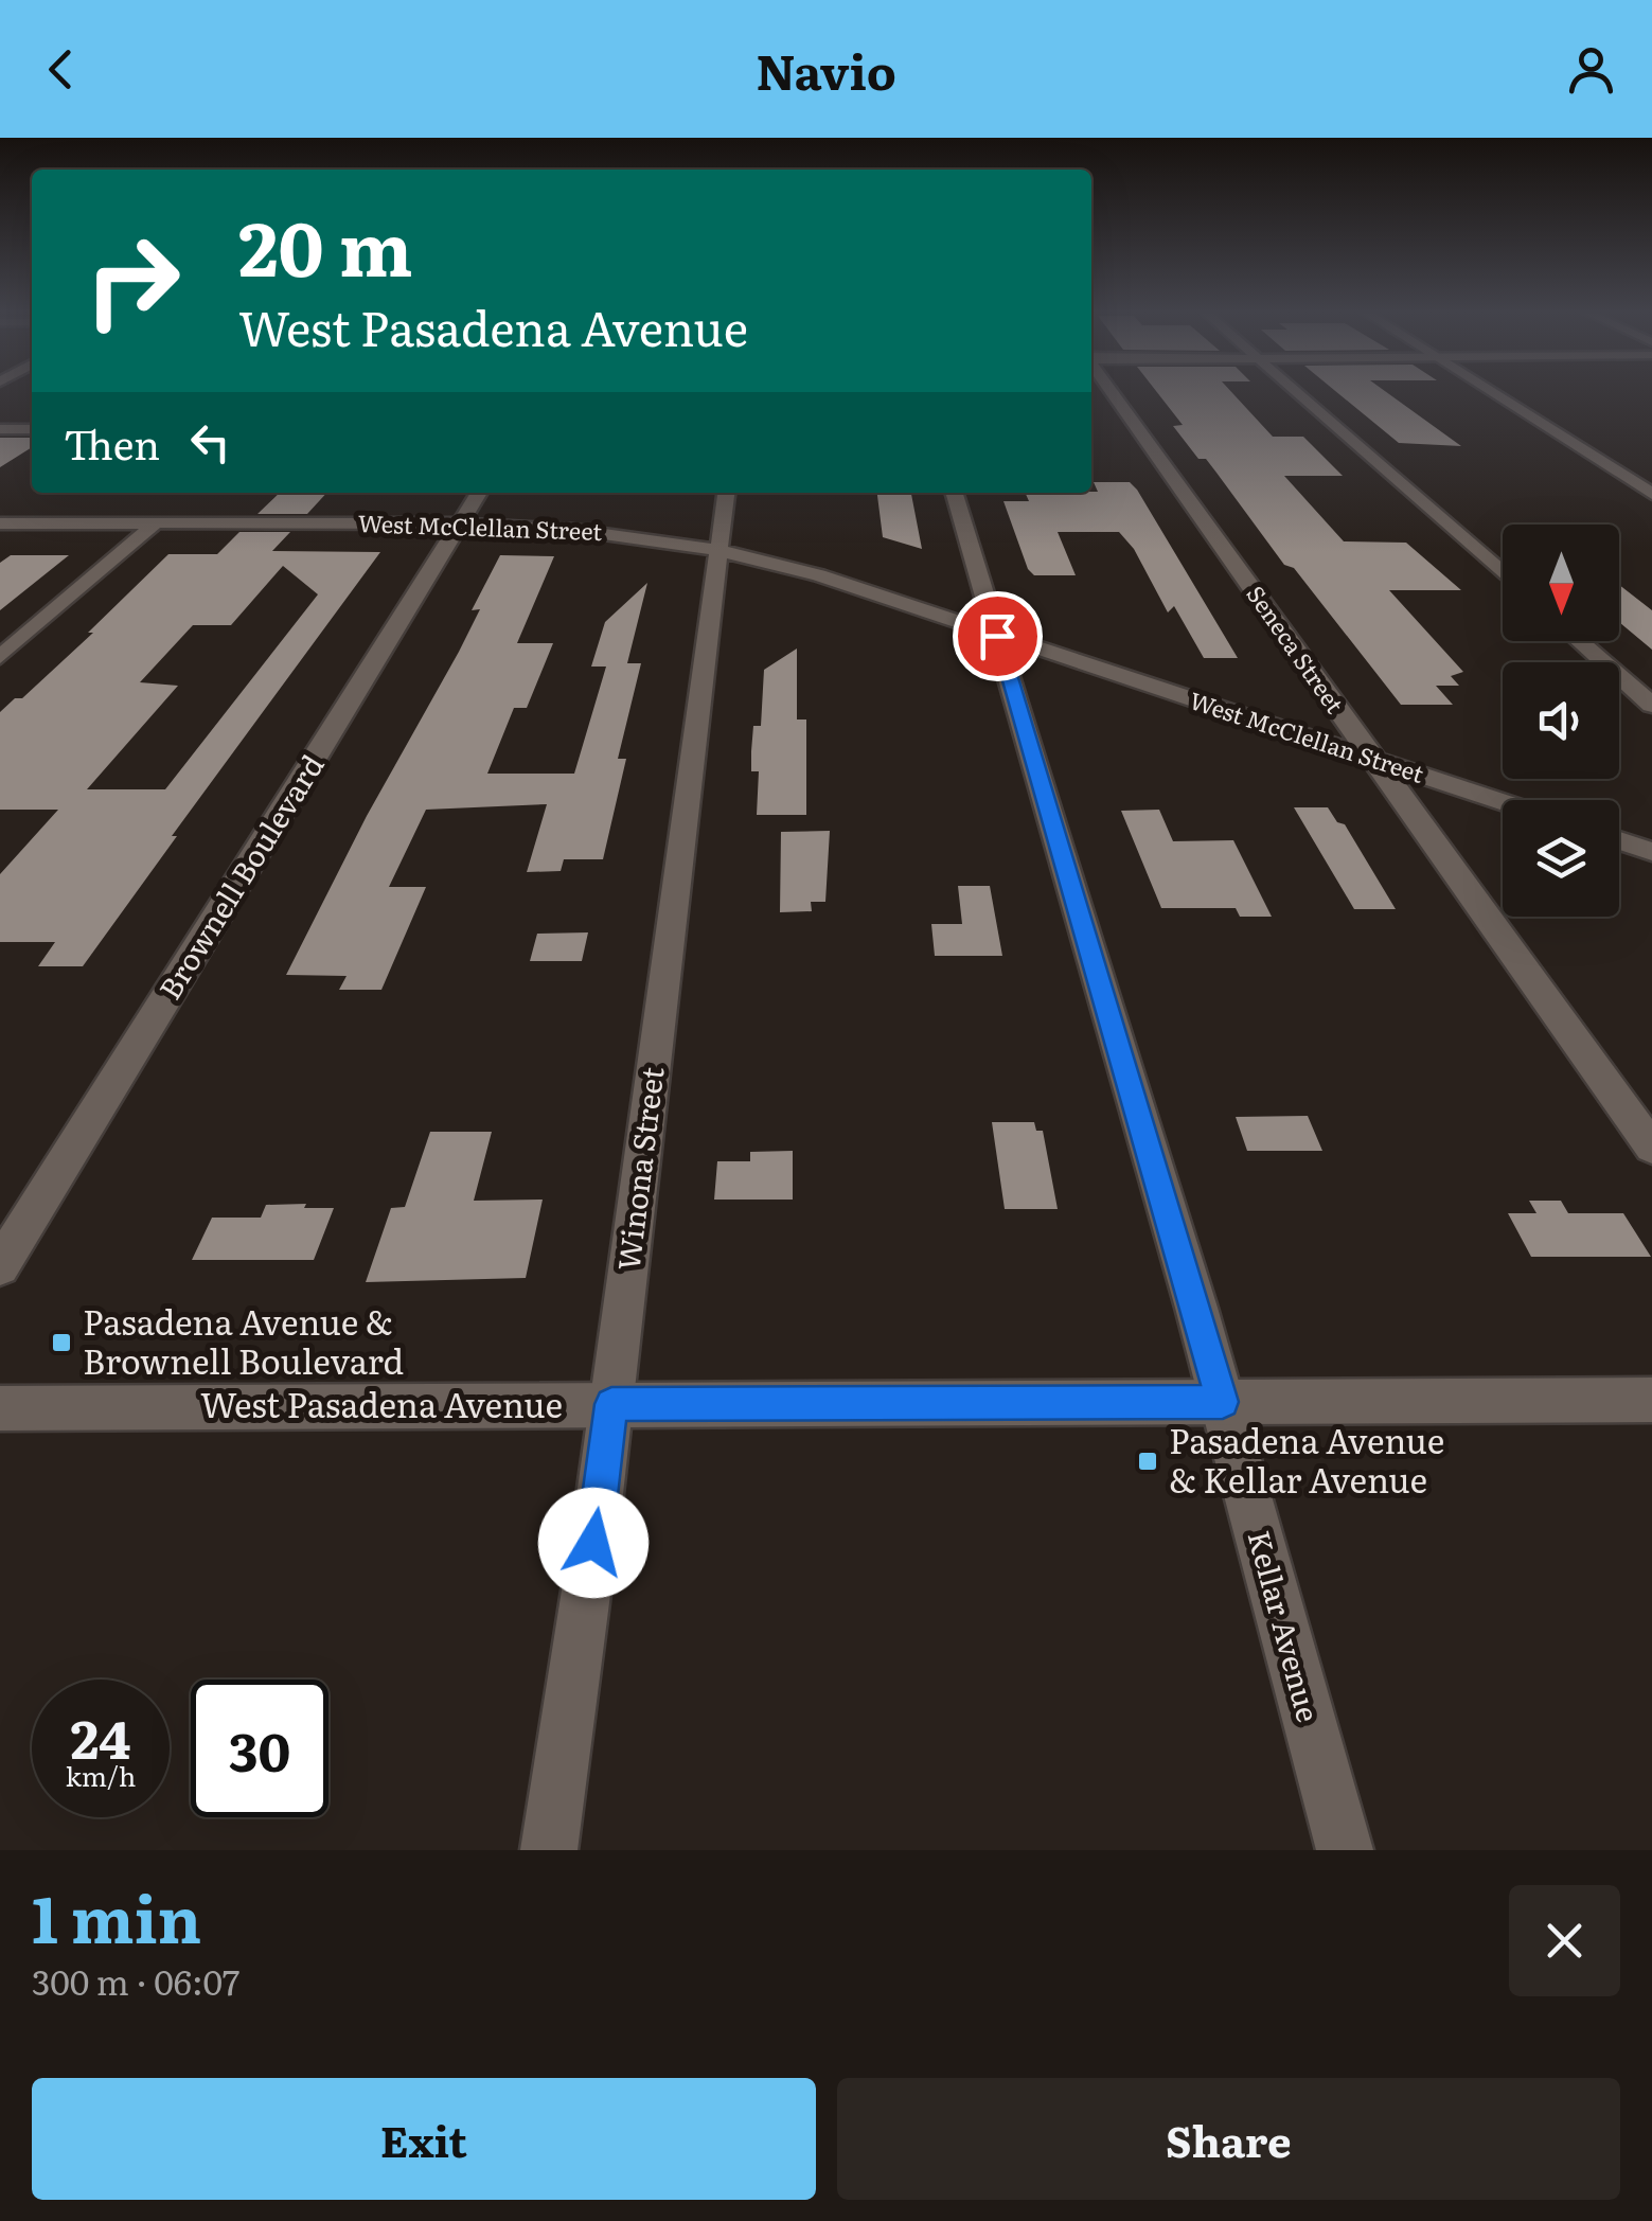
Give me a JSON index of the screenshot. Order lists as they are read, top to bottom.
{
  "streets": {
    "street": [
      "West McClellan Street",
      "Seneca Street",
      "Brownell Boulevard",
      "Winona Street",
      "West Pasadena Avenue",
      "Kellar Avenue"
    ]
  },
  "crossings": [
    ["West McClellan Street", "Seneca Street"],
    ["West McClellan Street", "Brownell Boulevard"],
    ["West McClellan Street", "Winona Street"],
    ["West McClellan Street", "Kellar Avenue"],
    ["Winona Street", "West Pasadena Avenue"],
    ["West Pasadena Avenue", "Kellar Avenue"]
  ],
  "places": {
    "transit": ["Pasadena Avenue & Brownell Boulevard", "Pasadena Avenue & Kellar Avenue"]
  },
  "north": "bottom",
  "page": {
    "header": "Navio",
    "turn": ["20 m", "West Pasadena Avenue"],
    "then": "Then",
    "speed": "24 km/h",
    "limit": "30",
    "heading": ["1 min", "300 m · 06:07"],
    "buttons": ["Exit", "Share"]
  }
}
